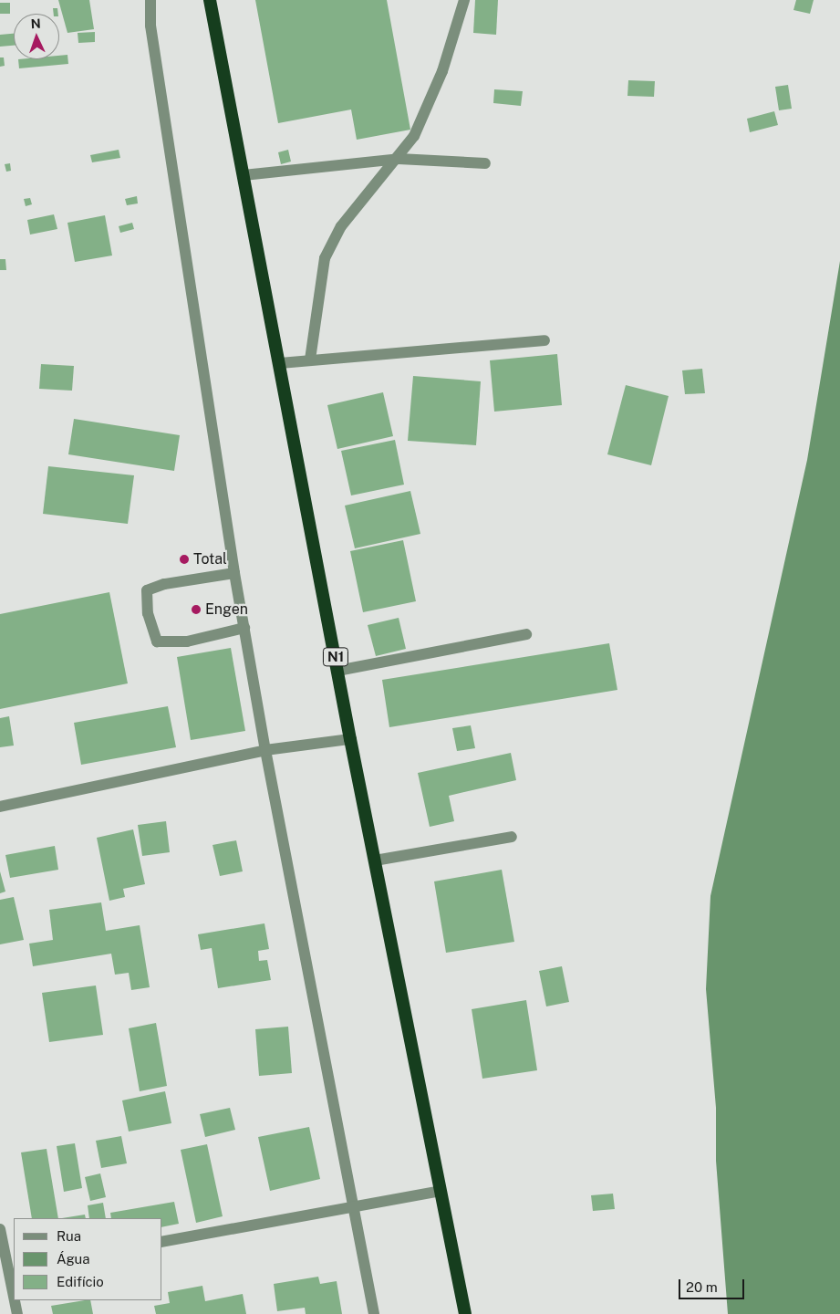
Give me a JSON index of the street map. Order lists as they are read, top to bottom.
{
  "streets": {
    "highway": ["N1"]
  },
  "places": ["Total", "Engen"],
  "legend": ["Rua", "Água", "Edifício"],
  "scale_bar": "20 m",
  "north": "top"
}
